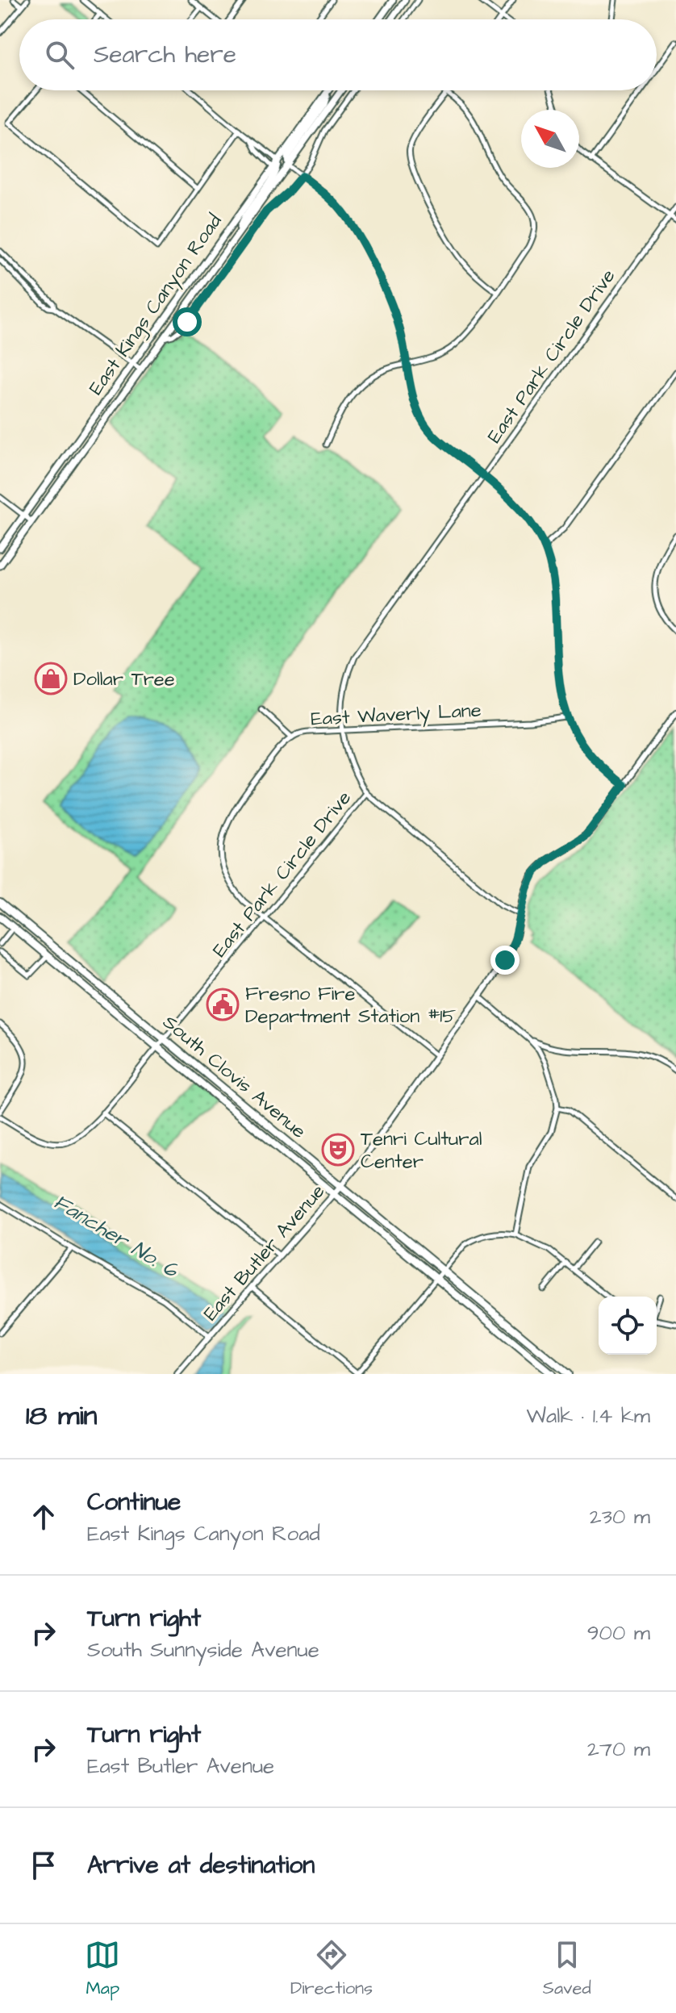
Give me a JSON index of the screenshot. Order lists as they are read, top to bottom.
{
  "streets": {
    "main road": ["East Kings Canyon Road", "South Clovis Avenue"],
    "street": ["East Park Circle Drive", "East Waverly Lane", "East Butler Avenue"]
  },
  "crossings": [
    ["East Park Circle Drive", "East Waverly Lane"],
    ["East Park Circle Drive", "South Clovis Avenue"],
    ["East Waverly Lane", "East Butler Avenue"],
    ["South Clovis Avenue", "East Butler Avenue"]
  ],
  "water": ["Fancher No. 6"],
  "places": {
    "shop": ["Dollar Tree"],
    "public building": ["Fresno Fire Department Station #15"],
    "theatre": ["Tenri Cultural Center"]
  },
  "north": "top left",
  "page": {
    "search": "Search here",
    "heading": ["18 min", "Walk · 1.4 km"],
    "list": [
      ["Continue", "East Kings Canyon Road", "230 m"],
      ["Turn right", "South Sunnyside Avenue", "900 m"],
      ["Turn right", "East Butler Avenue", "270 m"],
      "Arrive at destination"
    ],
    "nav": ["Map", "Directions", "Saved"]
  }
}
